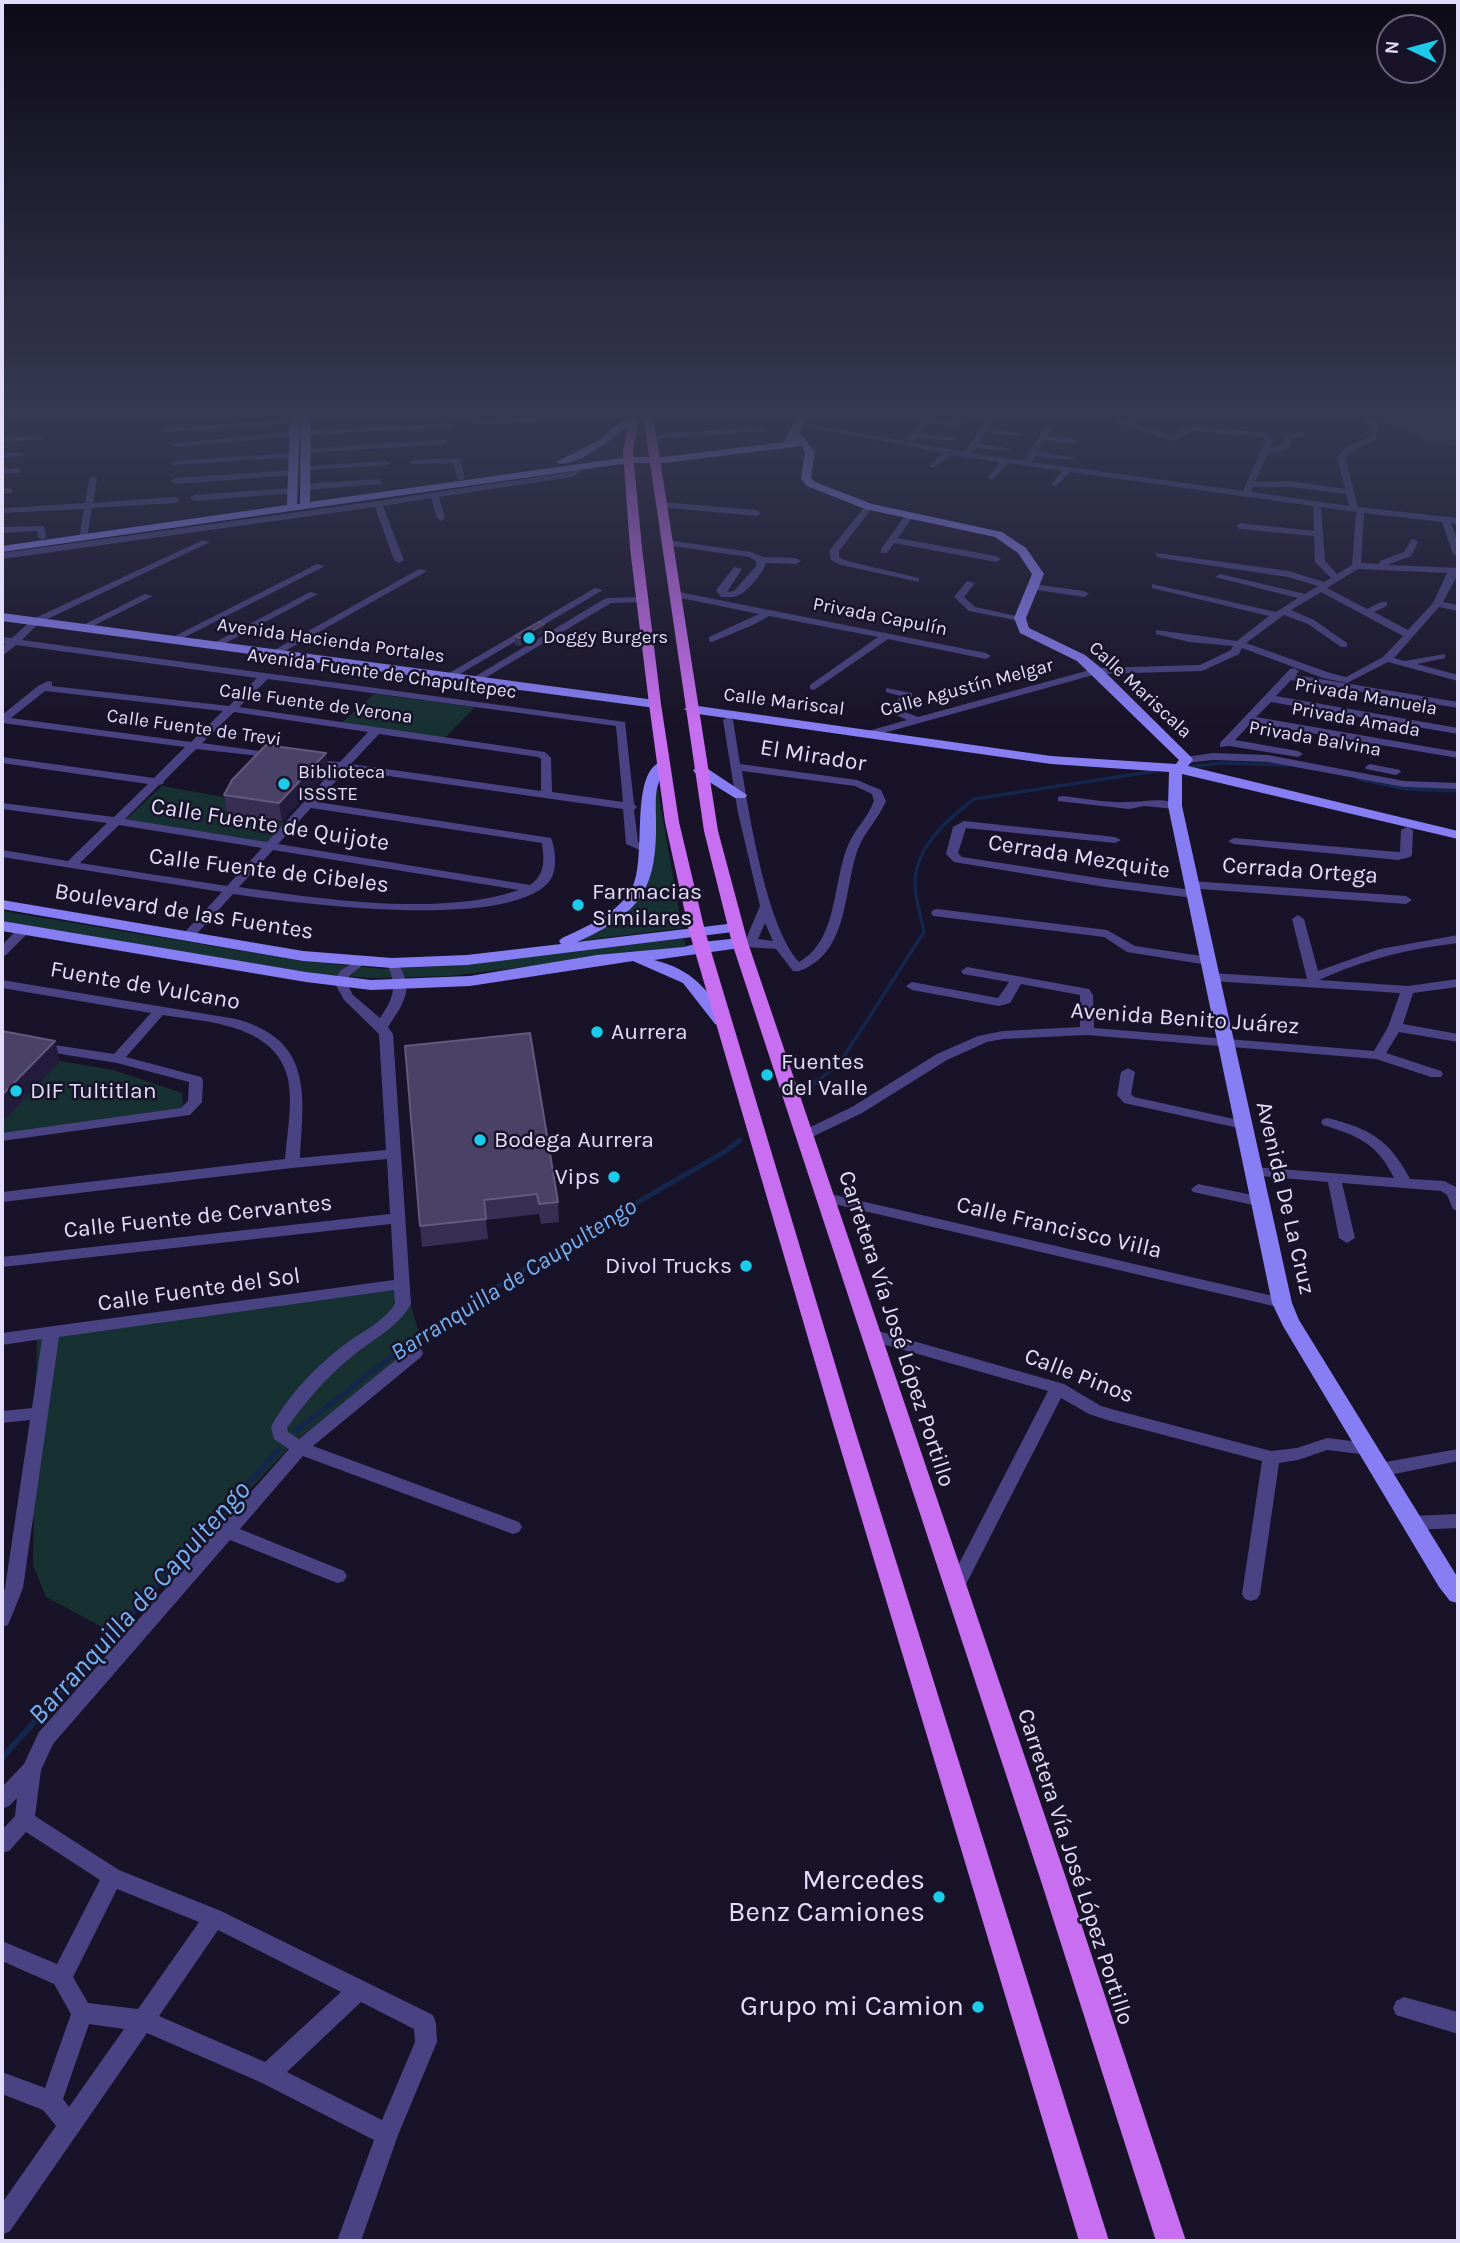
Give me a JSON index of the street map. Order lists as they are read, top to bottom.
{
  "streets": {
    "main road": ["Carretera Vía José López Portillo"],
    "street": [
      "Privada Capulín",
      "Avenida Hacienda Portales",
      "Avenida Fuente de Chapultepec",
      "Calle Agustín Melgar",
      "Calle Mariscala",
      "Privada Manuela",
      "Calle Mariscal",
      "Calle Fuente de Verona",
      "Privada Amada",
      "Calle Fuente de Trevi",
      "Privada Balvina",
      "El Mirador",
      "Calle Fuente de Quijote",
      "Cerrada Mezquite",
      "Calle Fuente de Cibeles",
      "Cerrada Ortega",
      "Boulevard de las Fuentes",
      "Fuente de Vulcano",
      "Avenida Benito Juárez",
      "Avenida De La Cruz",
      "Calle Fuente de Cervantes",
      "Calle Francisco Villa",
      "Calle Fuente del Sol",
      "Calle Pinos"
    ]
  },
  "crossings": [
    ["Privada Capulín", "Carretera Vía José López Portillo"],
    ["Avenida Fuente de Chapultepec", "Calle Fuente de Trevi"],
    ["Calle Agustín Melgar", "Calle Mariscala"],
    ["Calle Agustín Melgar", "Calle Mariscal"],
    ["Calle Mariscala", "Calle Mariscal"],
    ["Calle Mariscala", "Avenida De La Cruz"],
    ["Calle Mariscal", "Carretera Vía José López Portillo"],
    ["Calle Fuente de Verona", "Calle Fuente de Trevi"],
    ["Calle Fuente de Quijote", "Calle Fuente de Cibeles"],
    ["Cerrada Mezquite", "Cerrada Ortega"],
    ["Cerrada Mezquite", "Avenida De La Cruz"],
    ["Cerrada Ortega", "Avenida De La Cruz"],
    ["Avenida Benito Juárez", "Avenida De La Cruz"],
    ["Avenida Benito Juárez", "Carretera Vía José López Portillo"],
    ["Avenida De La Cruz", "Calle Francisco Villa"],
    ["Calle Francisco Villa", "Carretera Vía José López Portillo"],
    ["Carretera Vía José López Portillo", "Calle Pinos"]
  ],
  "water": ["Barranquilla de Caupultengo", "Barranquilla de Capultengo"],
  "places": [
    "Doggy Burgers",
    "Biblioteca ISSSTE",
    "Farmacias Similares",
    "Aurrera",
    "Fuentes del Valle",
    "DIF Tultitlan",
    "Bodega Aurrera",
    "Vips",
    "Divol Trucks",
    "Mercedes Benz Camiones",
    "Grupo mi Camion"
  ],
  "north": "left"
}
